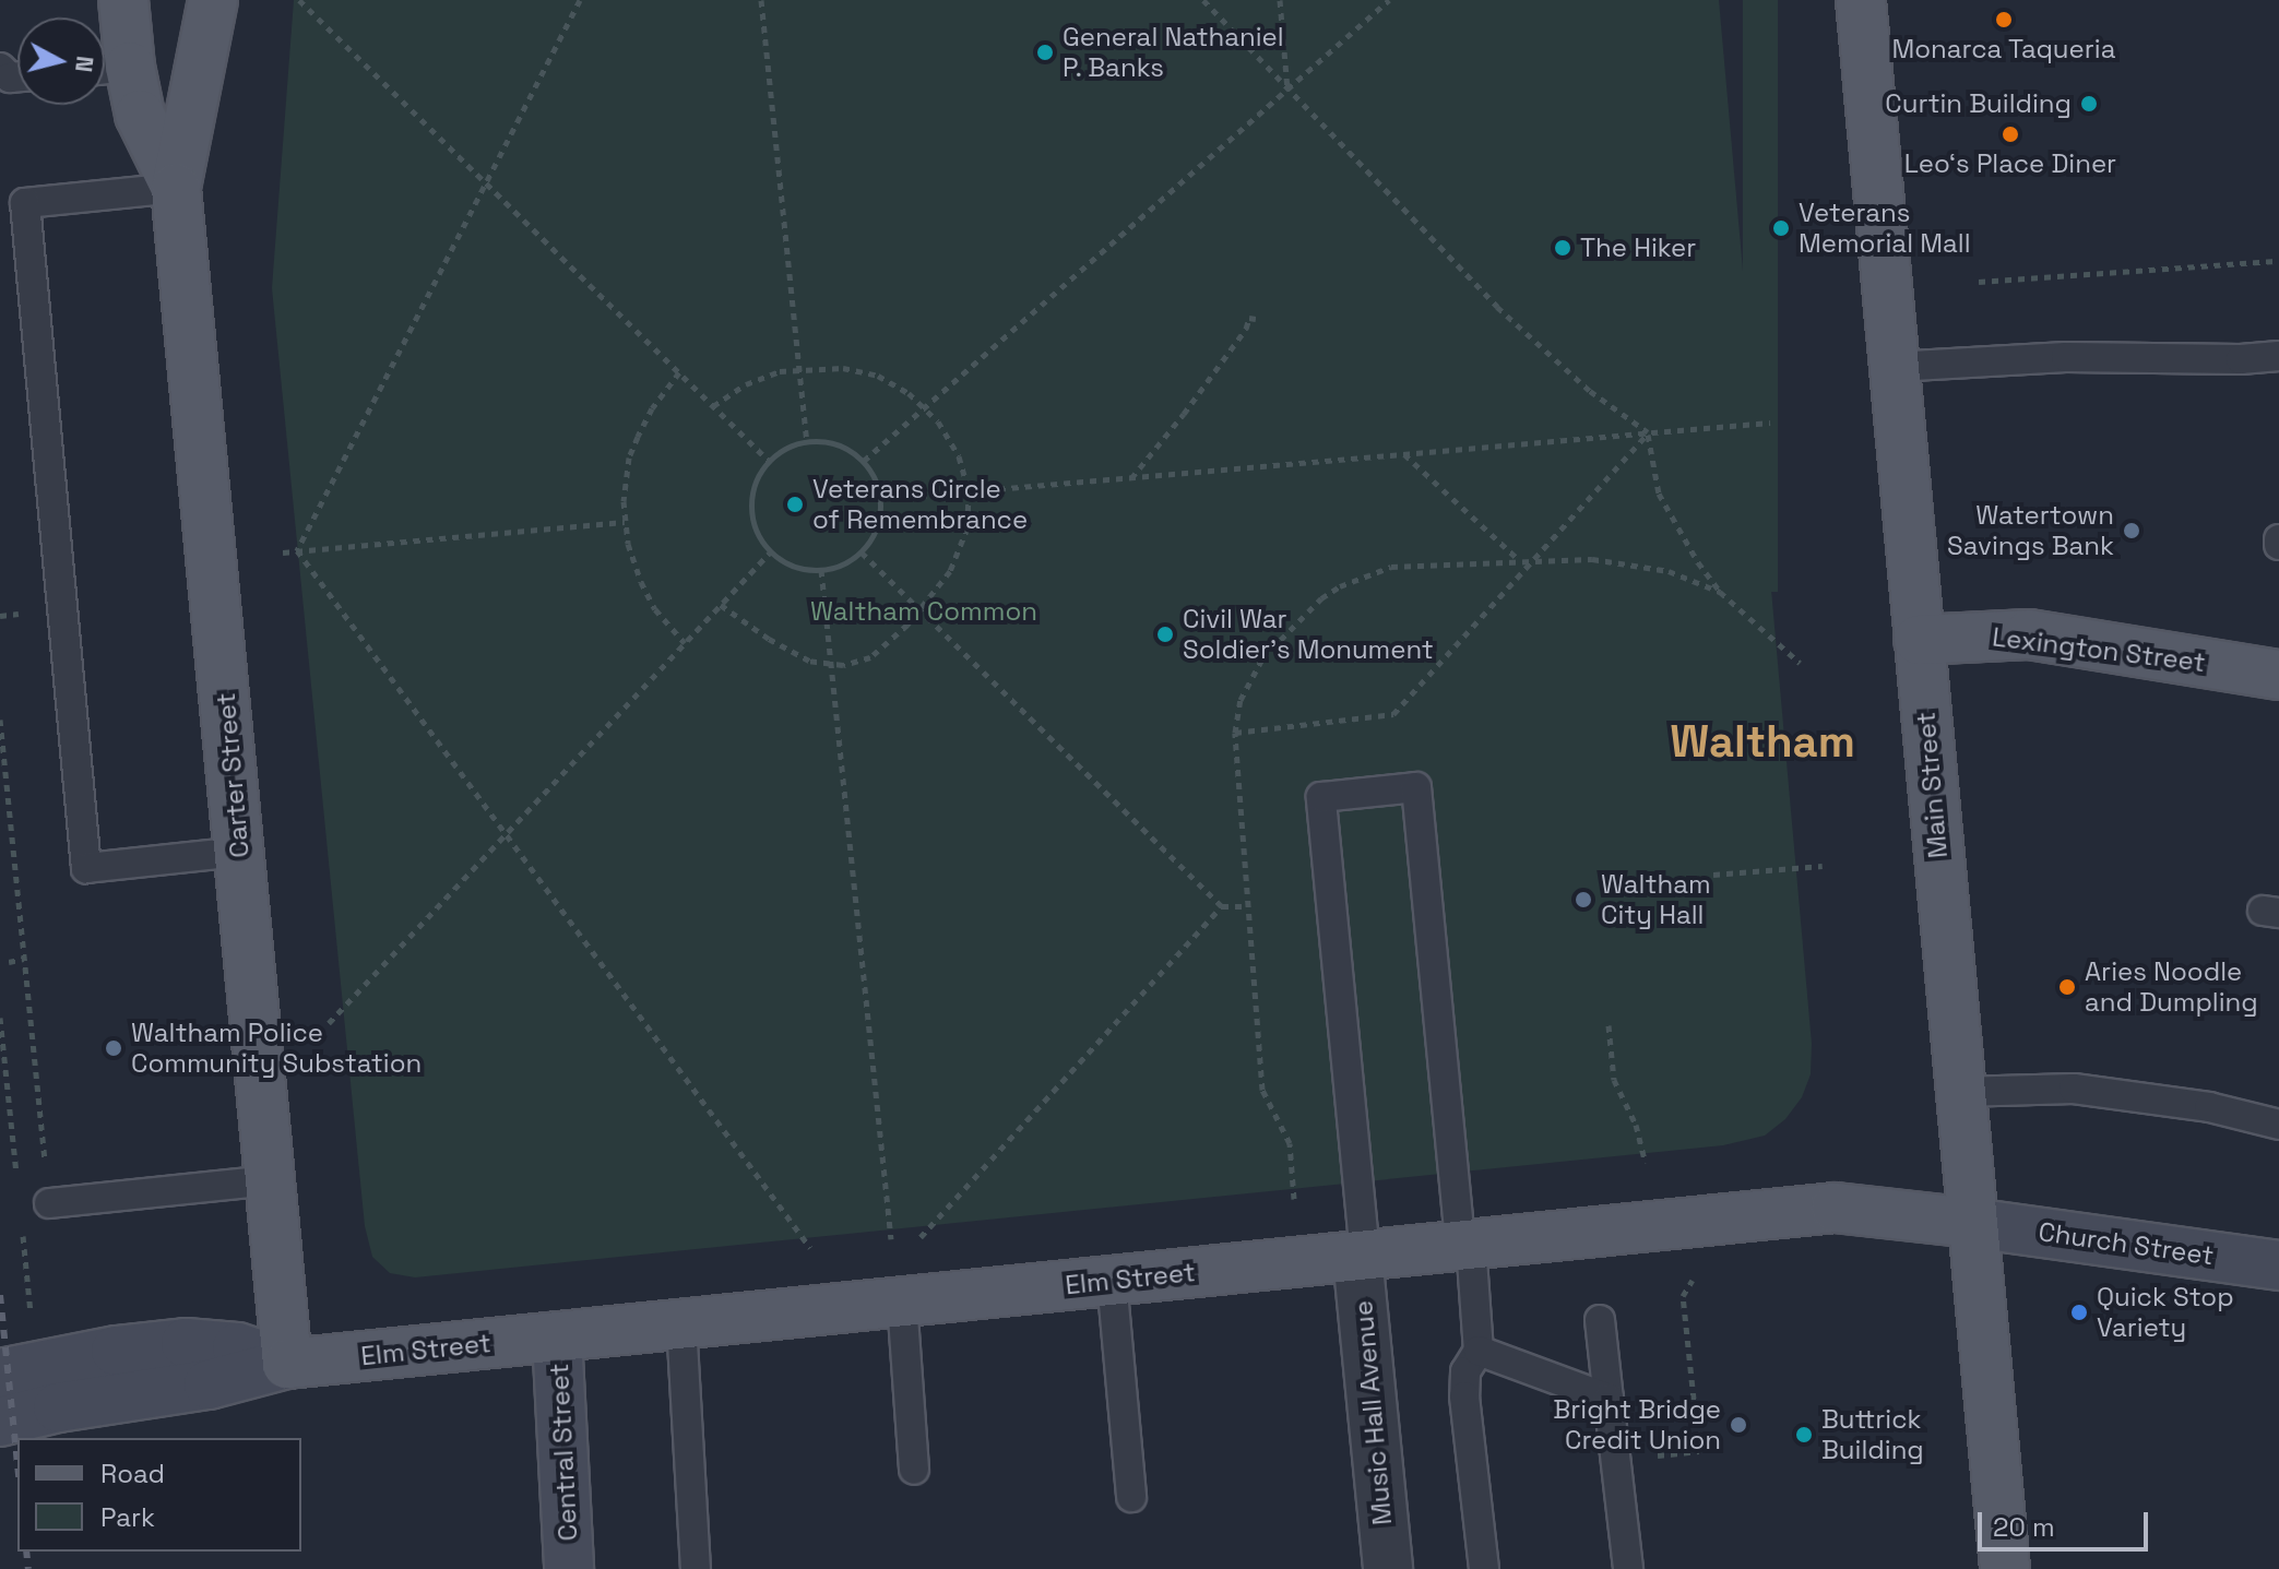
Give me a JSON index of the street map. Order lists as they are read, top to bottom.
{
  "streets": {
    "main road": [
      "Lexington Street",
      "Carter Street",
      "Main Street",
      "Church Street",
      "Elm Street",
      "Central Street"
    ],
    "street": ["Music Hall Avenue"]
  },
  "crossings": [
    ["Lexington Street", "Main Street"],
    ["Carter Street", "Elm Street"],
    ["Main Street", "Church Street"],
    ["Main Street", "Elm Street"],
    ["Church Street", "Elm Street"],
    ["Elm Street", "Music Hall Avenue"],
    ["Elm Street", "Central Street"]
  ],
  "districts": ["Waltham"],
  "parks": ["Waltham Common"],
  "places": [
    "Monarca Taqueria",
    "General Nathaniel P. Banks",
    "Curtin Building",
    "Leo‘s Place Diner",
    "Veterans Memorial Mall",
    "The Hiker",
    "Veterans Circle of Remembrance",
    "Watertown Savings Bank",
    "Civil War Soldier's Monument",
    "Waltham City Hall",
    "Aries Noodle and Dumpling",
    "Waltham Police Community Substation",
    "Quick Stop Variety",
    "Bright Bridge Credit Union",
    "Buttrick Building"
  ],
  "legend": ["Road", "Park"],
  "scale_bar": "20 m",
  "north": "right"
}
